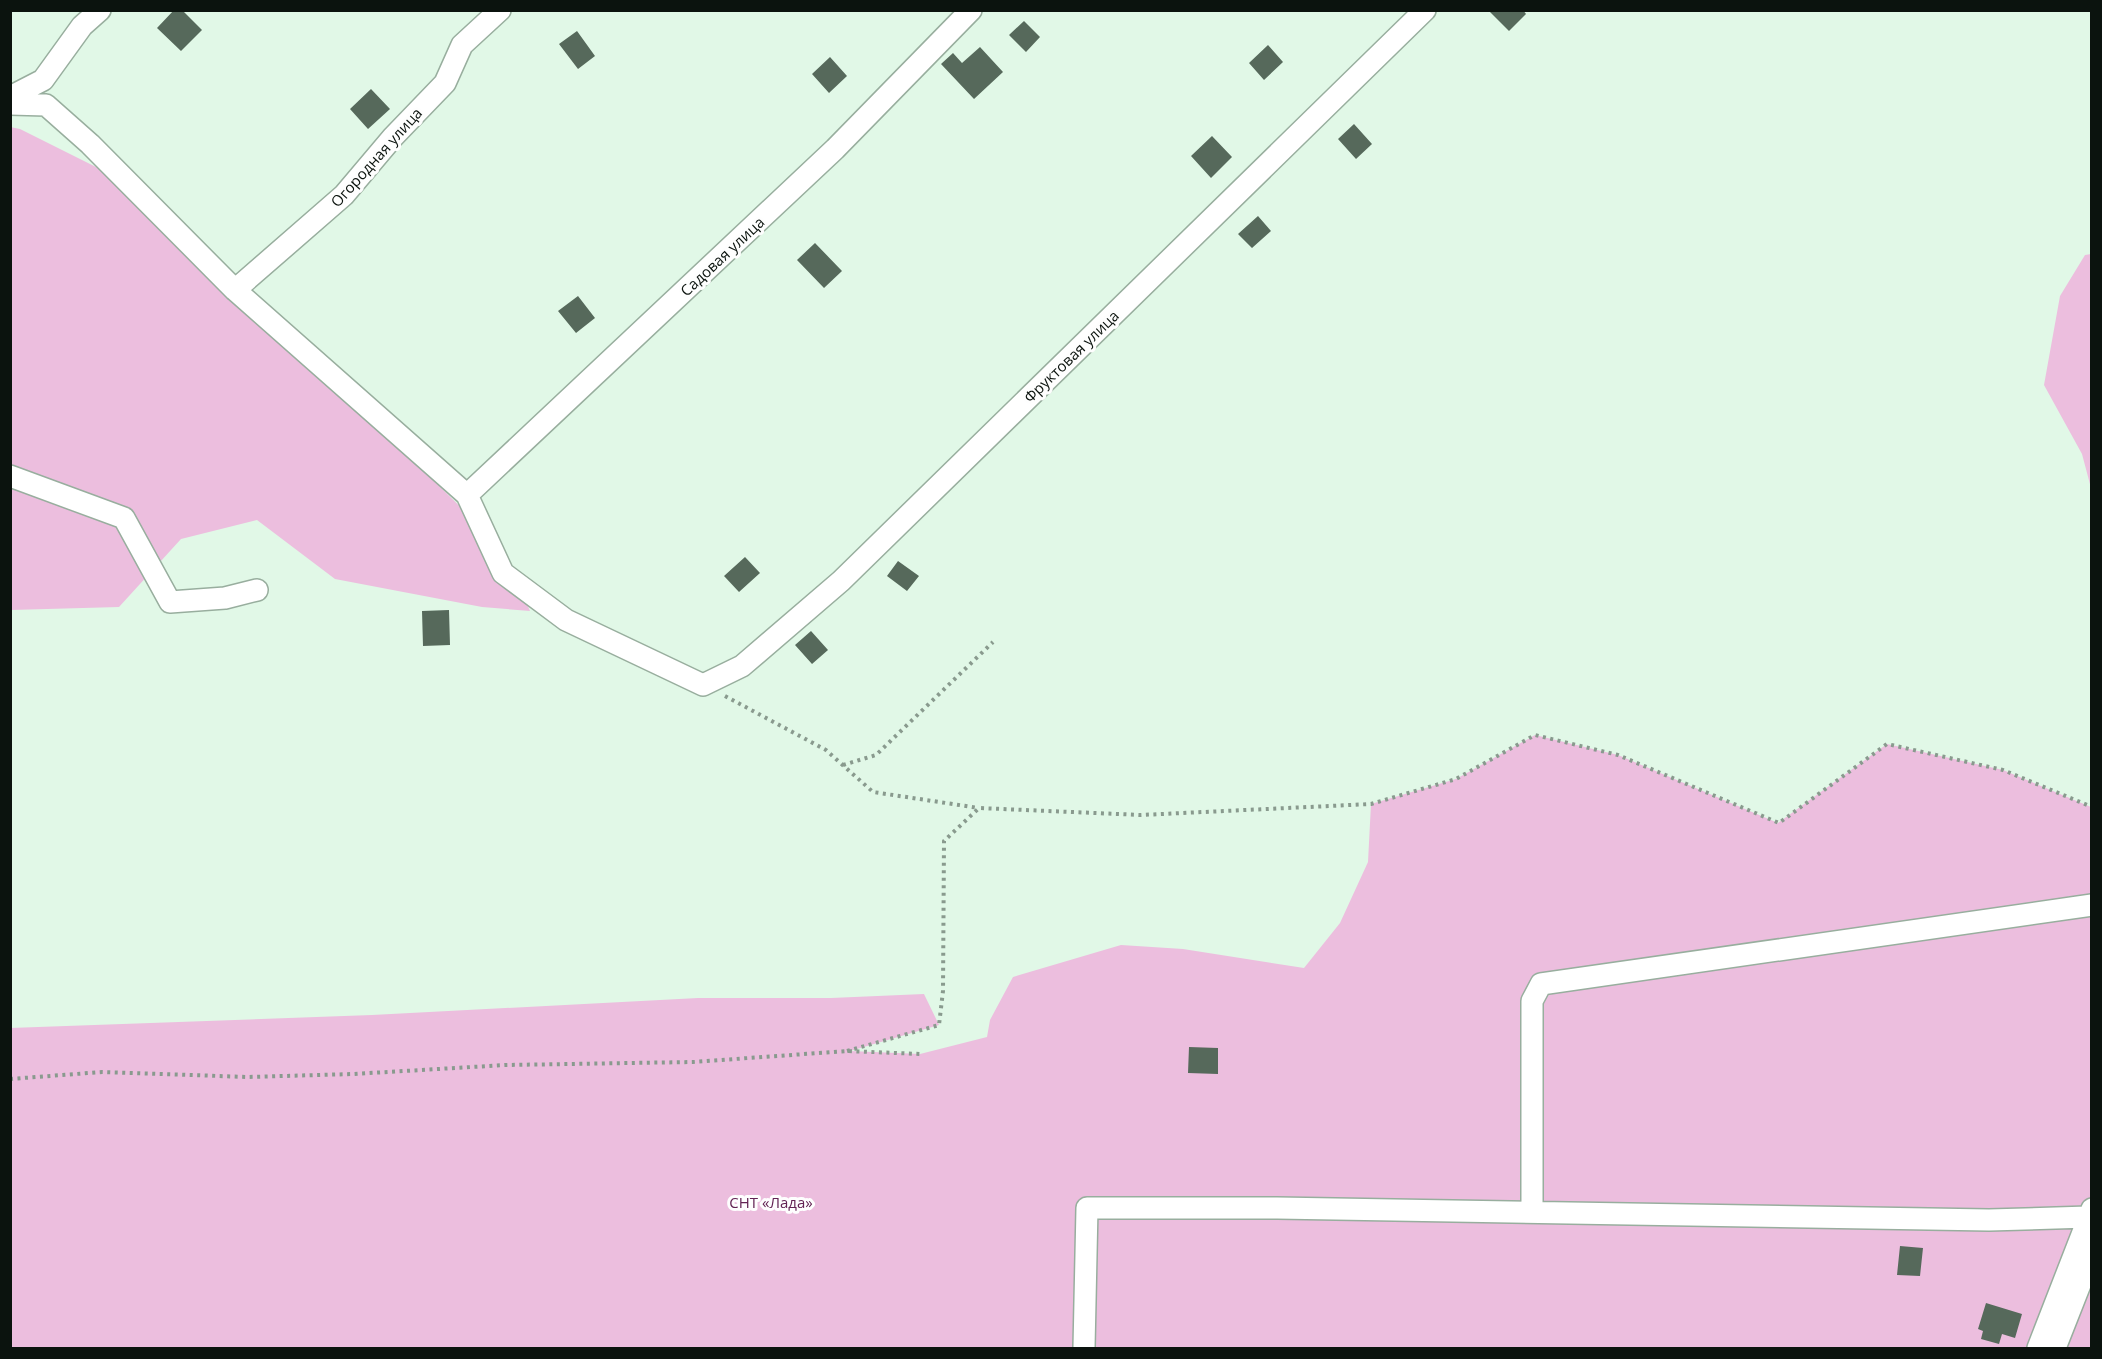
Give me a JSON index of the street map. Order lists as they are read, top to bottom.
{
  "streets": {
    "street": ["Огородная улица", "Садовая улица", "Фруктовая улица"]
  },
  "parks": ["СНТ «Лада»"]
}
